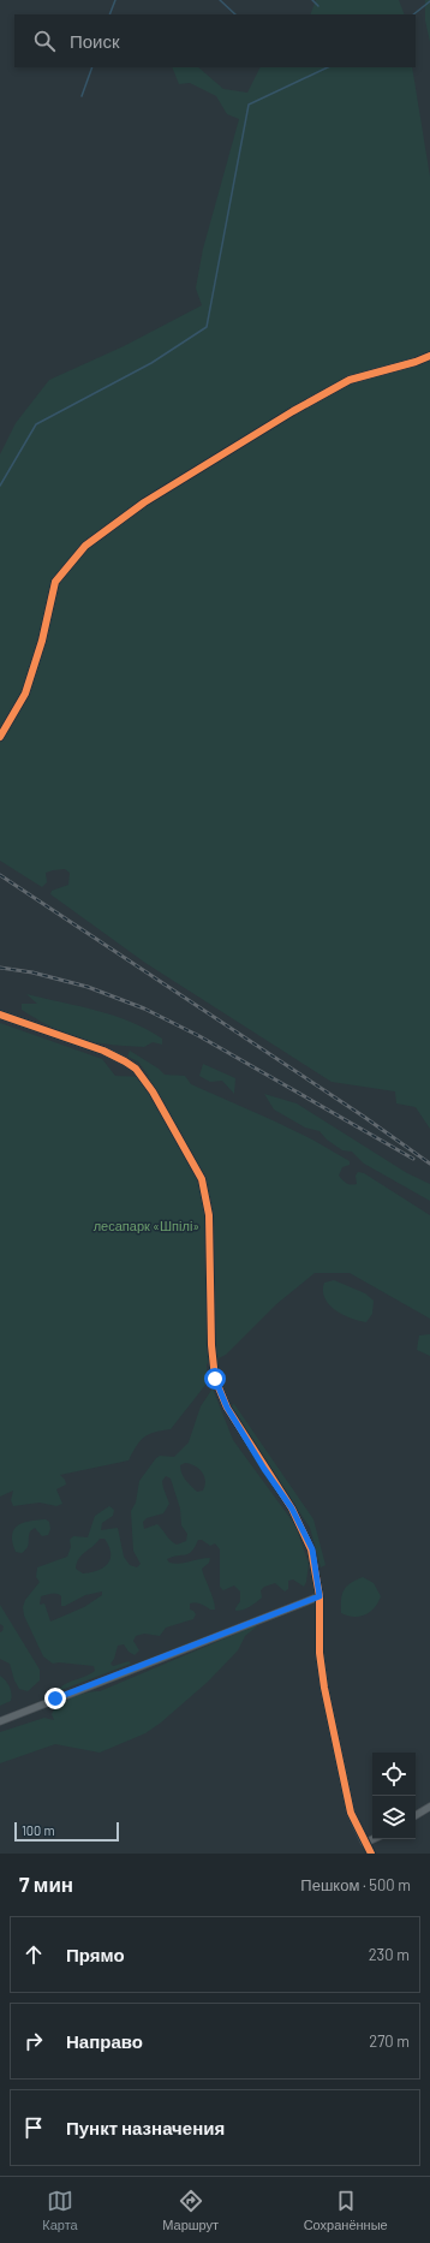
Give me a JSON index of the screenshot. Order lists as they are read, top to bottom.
{
  "parks": ["лесапарк «Шпілі»"],
  "scale_bar": "100 m",
  "page": {
    "search": "Поиск",
    "scale": "100 m",
    "heading": ["7 мин", "Пешком · 500 m"],
    "list": [
      ["Прямо", "230 m"],
      ["Направо", "270 m"],
      "Пункт назначения"
    ],
    "nav": ["Карта", "Маршрут", "Сохранённые"]
  }
}
